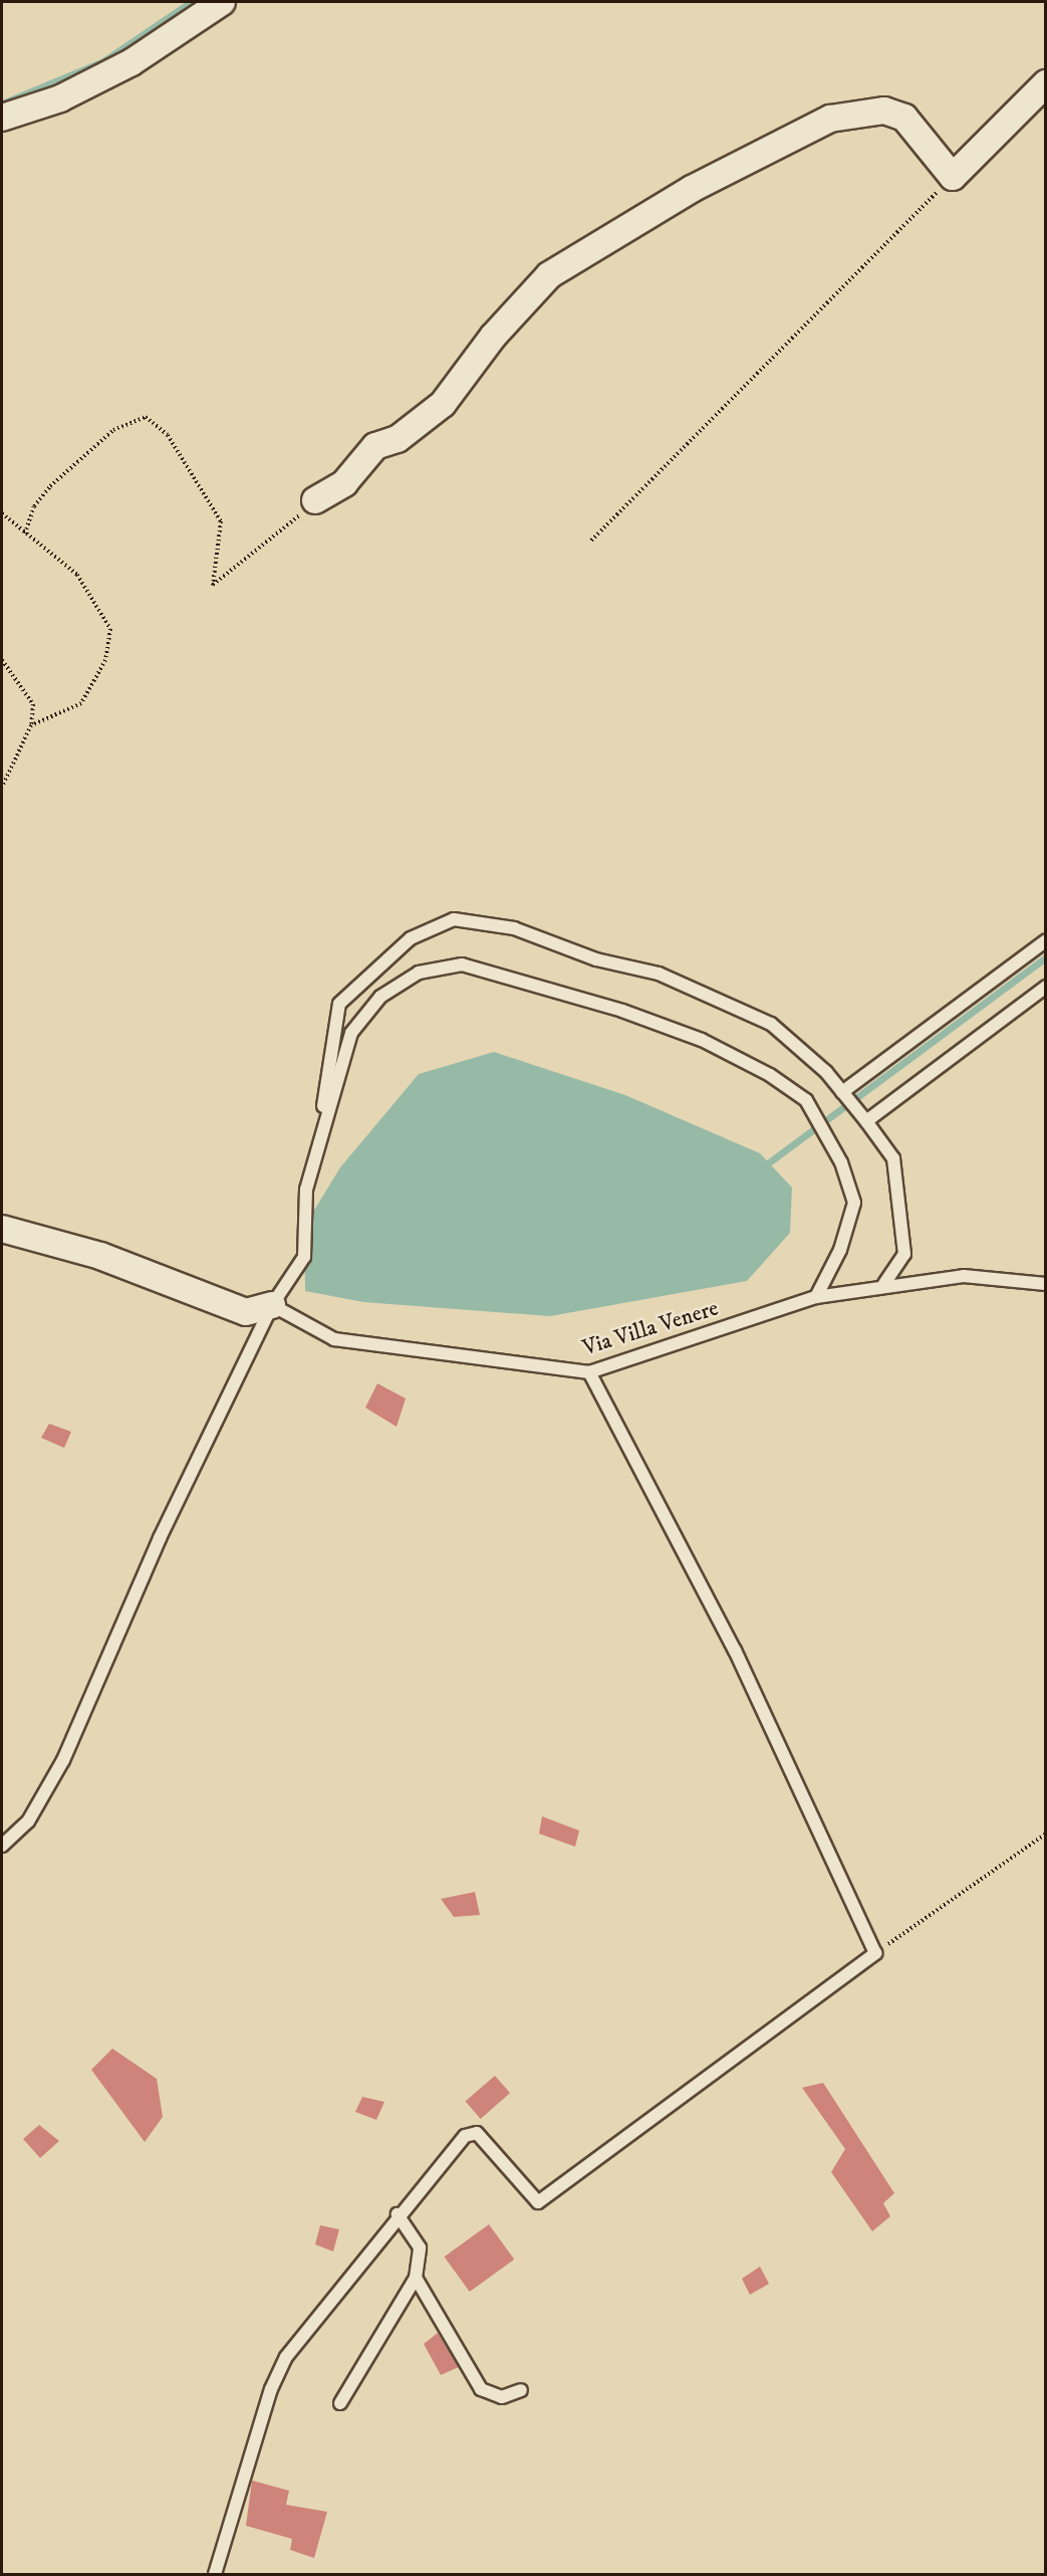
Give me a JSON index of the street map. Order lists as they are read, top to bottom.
{
  "streets": {
    "lane": ["Via Villa Venere"]
  }
}
